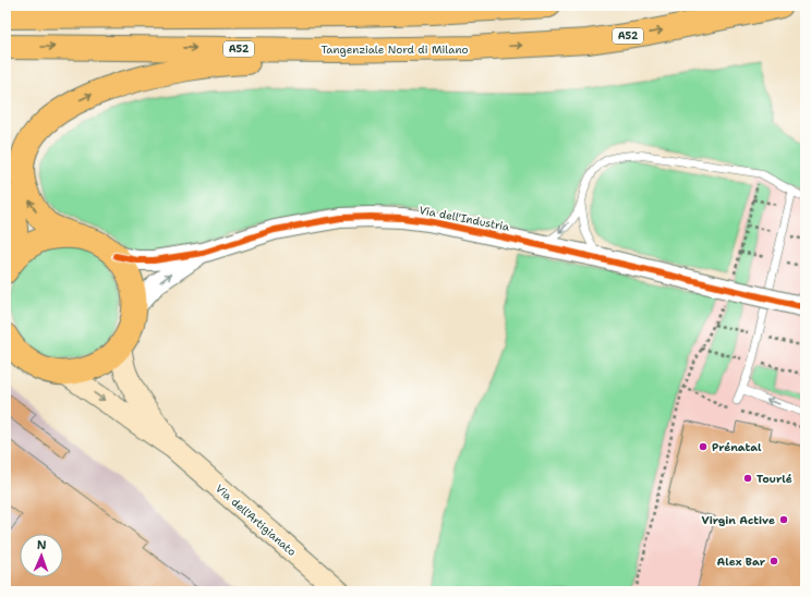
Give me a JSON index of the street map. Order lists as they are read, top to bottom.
{
  "streets": {
    "main road": ["A52", "Tangenziale Nord di Milano", "Via dell'Artigianato"],
    "street": ["Via dell'Industria"]
  },
  "places": [
    "Prénatal",
    "Tourlé",
    "Virgin Active",
    "Alex Bar"
  ],
  "north": "top"
}
